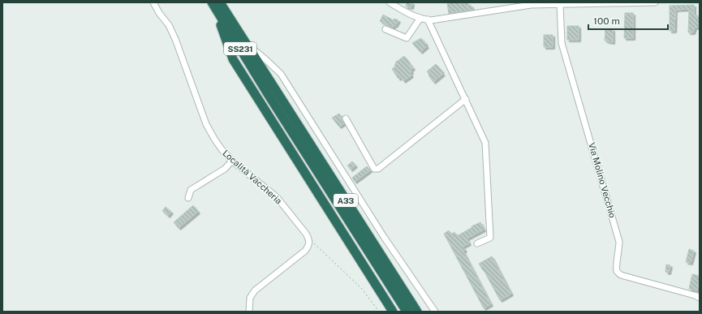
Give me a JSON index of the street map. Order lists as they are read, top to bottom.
{
  "streets": {
    "highway": ["SS231", "A33"],
    "street": ["Località Vaccheria", "Via Molino Vecchio"]
  },
  "crossings": [
    ["SS231", "A33"]
  ],
  "scale_bar": "100 m"
}
